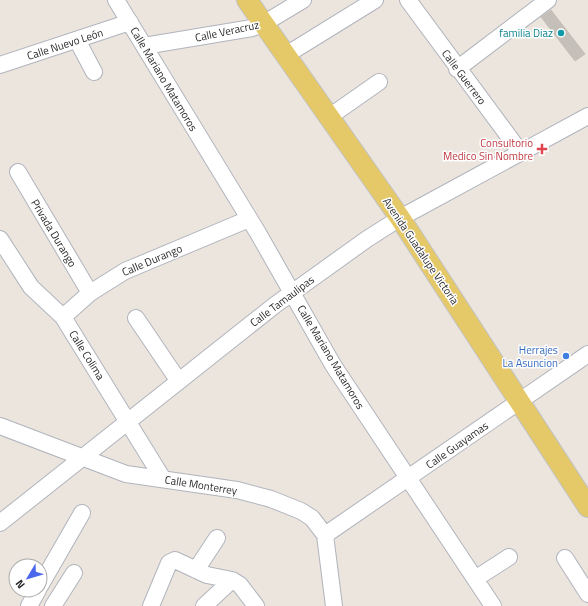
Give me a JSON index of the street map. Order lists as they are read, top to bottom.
{
  "streets": {
    "main road": ["Avenida Guadalupe Victoria"],
    "street": [
      "Calle Veracruz",
      "Calle Nuevo León",
      "Calle Guerrero",
      "Calle Mariano Matamoros",
      "Privada Durango",
      "Calle Durango",
      "Calle Tamaulipas",
      "Calle Colima",
      "Calle Guayamas",
      "Calle Monterrey"
    ]
  },
  "crossings": [
    ["Calle Veracruz", "Calle Mariano Matamoros"],
    ["Calle Veracruz", "Avenida Guadalupe Victoria"],
    ["Calle Nuevo León", "Calle Mariano Matamoros"],
    ["Calle Guerrero", "Calle Tamaulipas"],
    ["Calle Mariano Matamoros", "Calle Durango"],
    ["Calle Mariano Matamoros", "Calle Tamaulipas"],
    ["Calle Mariano Matamoros", "Calle Guayamas"],
    ["Privada Durango", "Calle Durango"],
    ["Avenida Guadalupe Victoria", "Calle Tamaulipas"],
    ["Avenida Guadalupe Victoria", "Calle Guayamas"],
    ["Calle Durango", "Calle Colima"],
    ["Calle Tamaulipas", "Calle Colima"],
    ["Calle Tamaulipas", "Calle Monterrey"],
    ["Calle Colima", "Calle Monterrey"],
    ["Calle Guayamas", "Calle Monterrey"]
  ],
  "places": {
    "other": ["familia Diaz", "Herrajes La Asuncion"],
    "health": ["Consultorio Medico Sin Nombre"]
  },
  "north": "bottom left"
}
